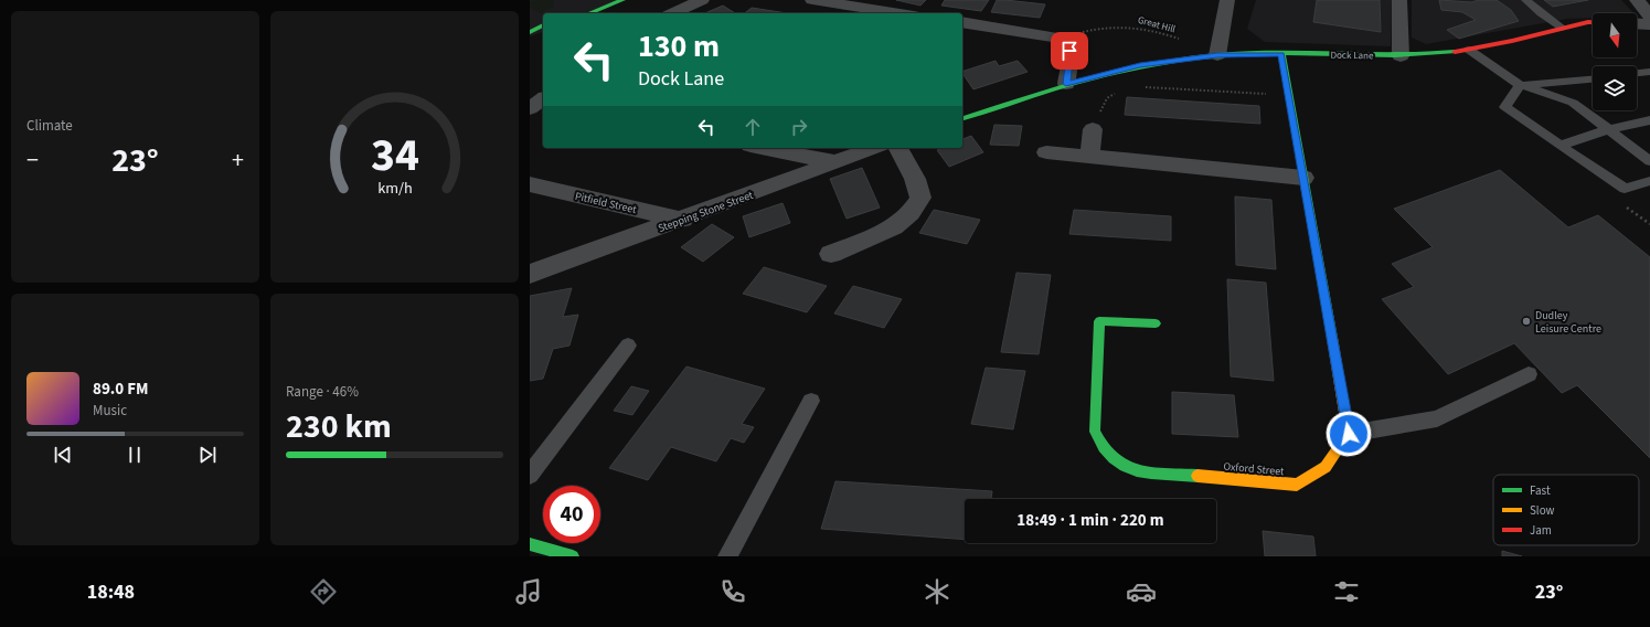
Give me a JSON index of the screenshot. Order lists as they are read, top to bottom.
{
  "streets": {
    "street": [
      "Dock Lane",
      "Pitfield Street",
      "Stepping Stone Street",
      "Oxford Street"
    ],
    "path": ["Great Hill"]
  },
  "crossings": [
    ["Pitfield Street", "Stepping Stone Street"]
  ],
  "places": ["Dudley Leisure Centre"],
  "legend": ["Fast", "Slow", "Jam"],
  "north": "bottom",
  "page": {
    "tile": [
      "Climate",
      ["Range · 46%", "230 km"]
    ],
    "turn": ["130 m", "Dock Lane"],
    "heat": ["−", "23°", "+"],
    "song": ["89.0 FM", "Music"],
    "limit": "40",
    "trip": "18:49 · 1 min · 220 m",
    "tabs": ["18:48", "23°"],
    "gauge": ["34", "km/h"]
  }
}
